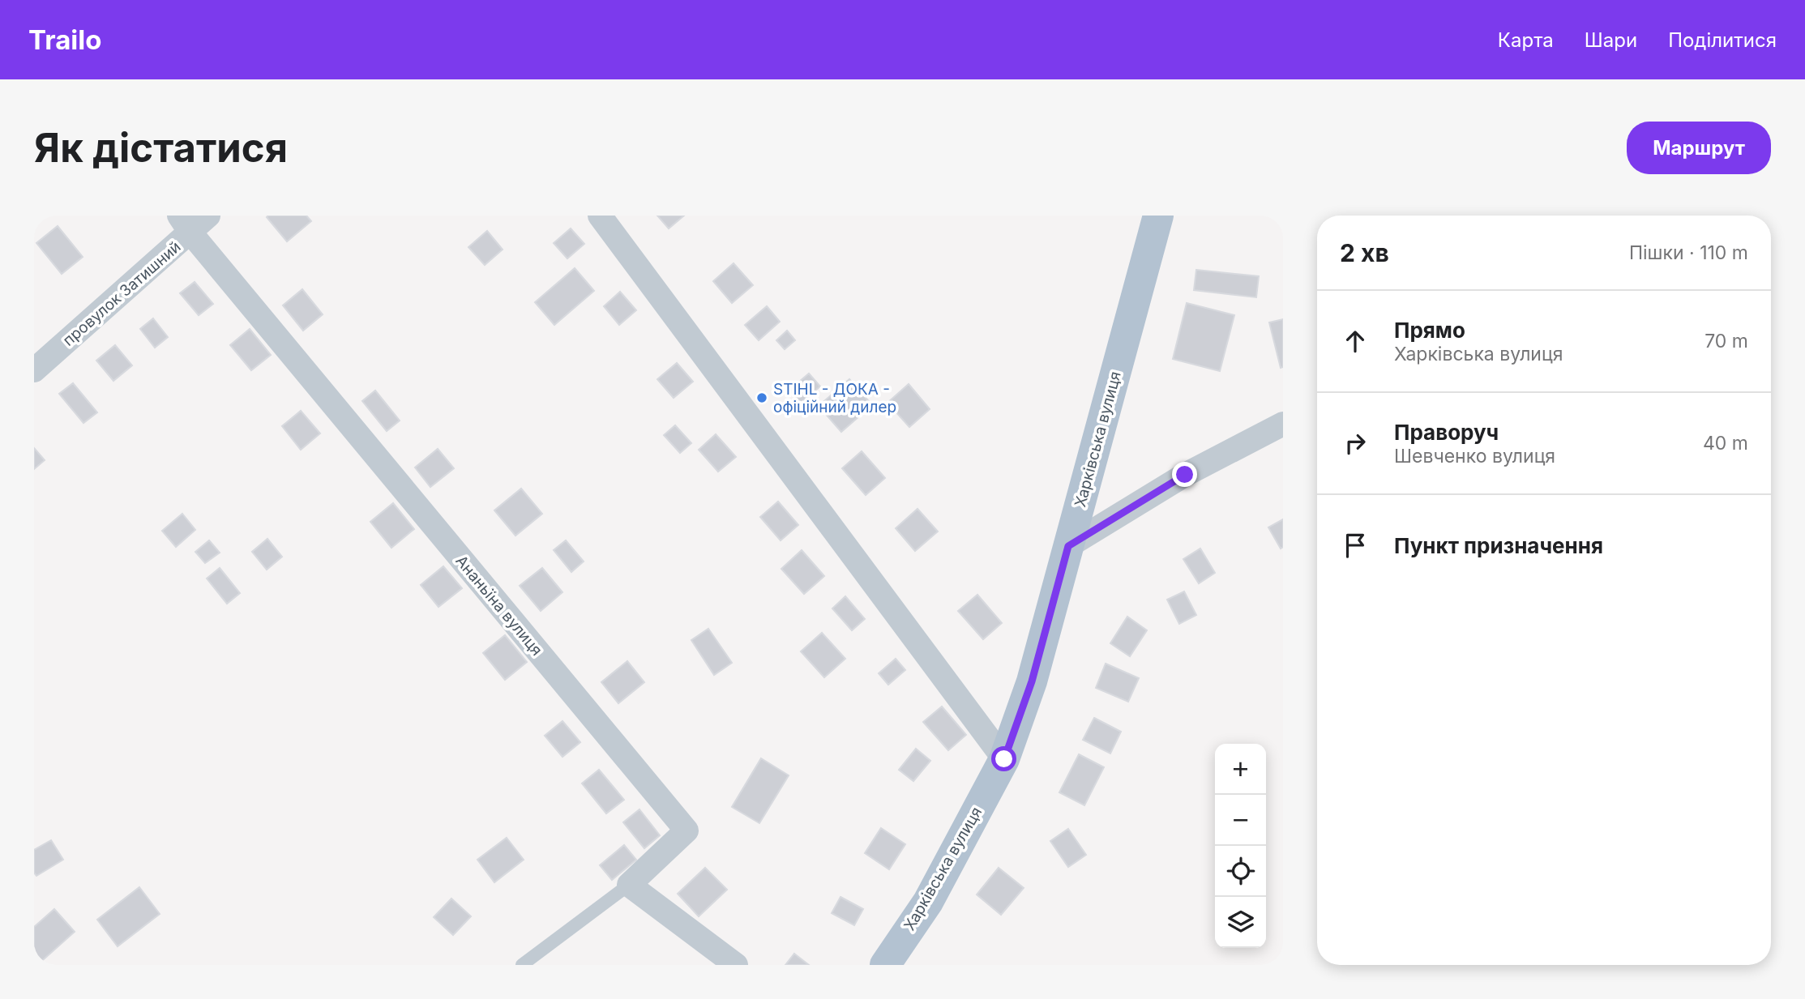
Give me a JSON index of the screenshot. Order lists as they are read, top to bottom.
{
  "streets": {
    "main road": ["Харківська вулиця"],
    "street": ["провулок Затишний", "Ананьїна вулиця"]
  },
  "crossings": [
    ["провулок Затишний", "Ананьїна вулиця"]
  ],
  "places": ["STIHL - ДОКА - офіційний дилер"],
  "page": {
    "header": "Trailo",
    "nav": ["Карта", "Шари", "Поділитися"],
    "buttons": "Маршрут",
    "title": "Як дістатися",
    "heading": ["2 хв", "Пішки · 110 m"],
    "list": [
      ["Прямо", "Харківська вулиця", "70 m"],
      ["Праворуч", "Шевченко вулиця", "40 m"],
      "Пункт призначення"
    ],
    "map_buttons": ["+", "−"]
  }
}
